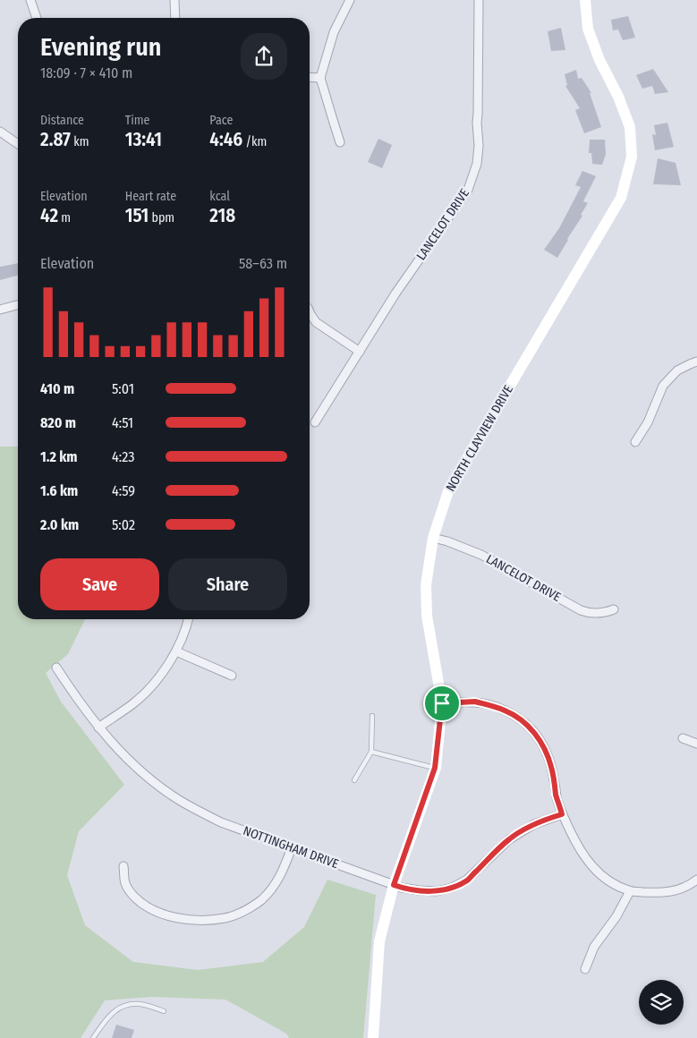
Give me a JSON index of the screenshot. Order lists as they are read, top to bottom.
{
  "streets": {
    "street": ["LANCELOT DRIVE", "NORTH CLAYVIEW DRIVE", "NOTTINGHAM DRIVE"]
  },
  "crossings": [
    ["LANCELOT DRIVE", "NORTH CLAYVIEW DRIVE"],
    ["NORTH CLAYVIEW DRIVE", "NOTTINGHAM DRIVE"]
  ],
  "page": {
    "heading": ["Evening run", "18:09 · 7 × 410 m"],
    "stats": [
      ["Distance", "2.87 km"],
      ["Time", "13:41"],
      ["Pace", "4:46 /km"],
      ["Elevation", "42 m"],
      ["Heart rate", "151 bpm"],
      ["kcal", "218"]
    ],
    "chart": ["Elevation", "58–63 m"],
    "list": [
      {
        "name": "410 m",
        "note": "5:01"
      },
      {
        "name": "820 m",
        "note": "4:51"
      },
      {
        "name": "1.2 km",
        "note": "4:23"
      },
      {
        "name": "1.6 km",
        "note": "4:59"
      },
      {
        "name": "2.0 km",
        "note": "5:02"
      }
    ],
    "buttons": ["Save", "Share"]
  }
}
